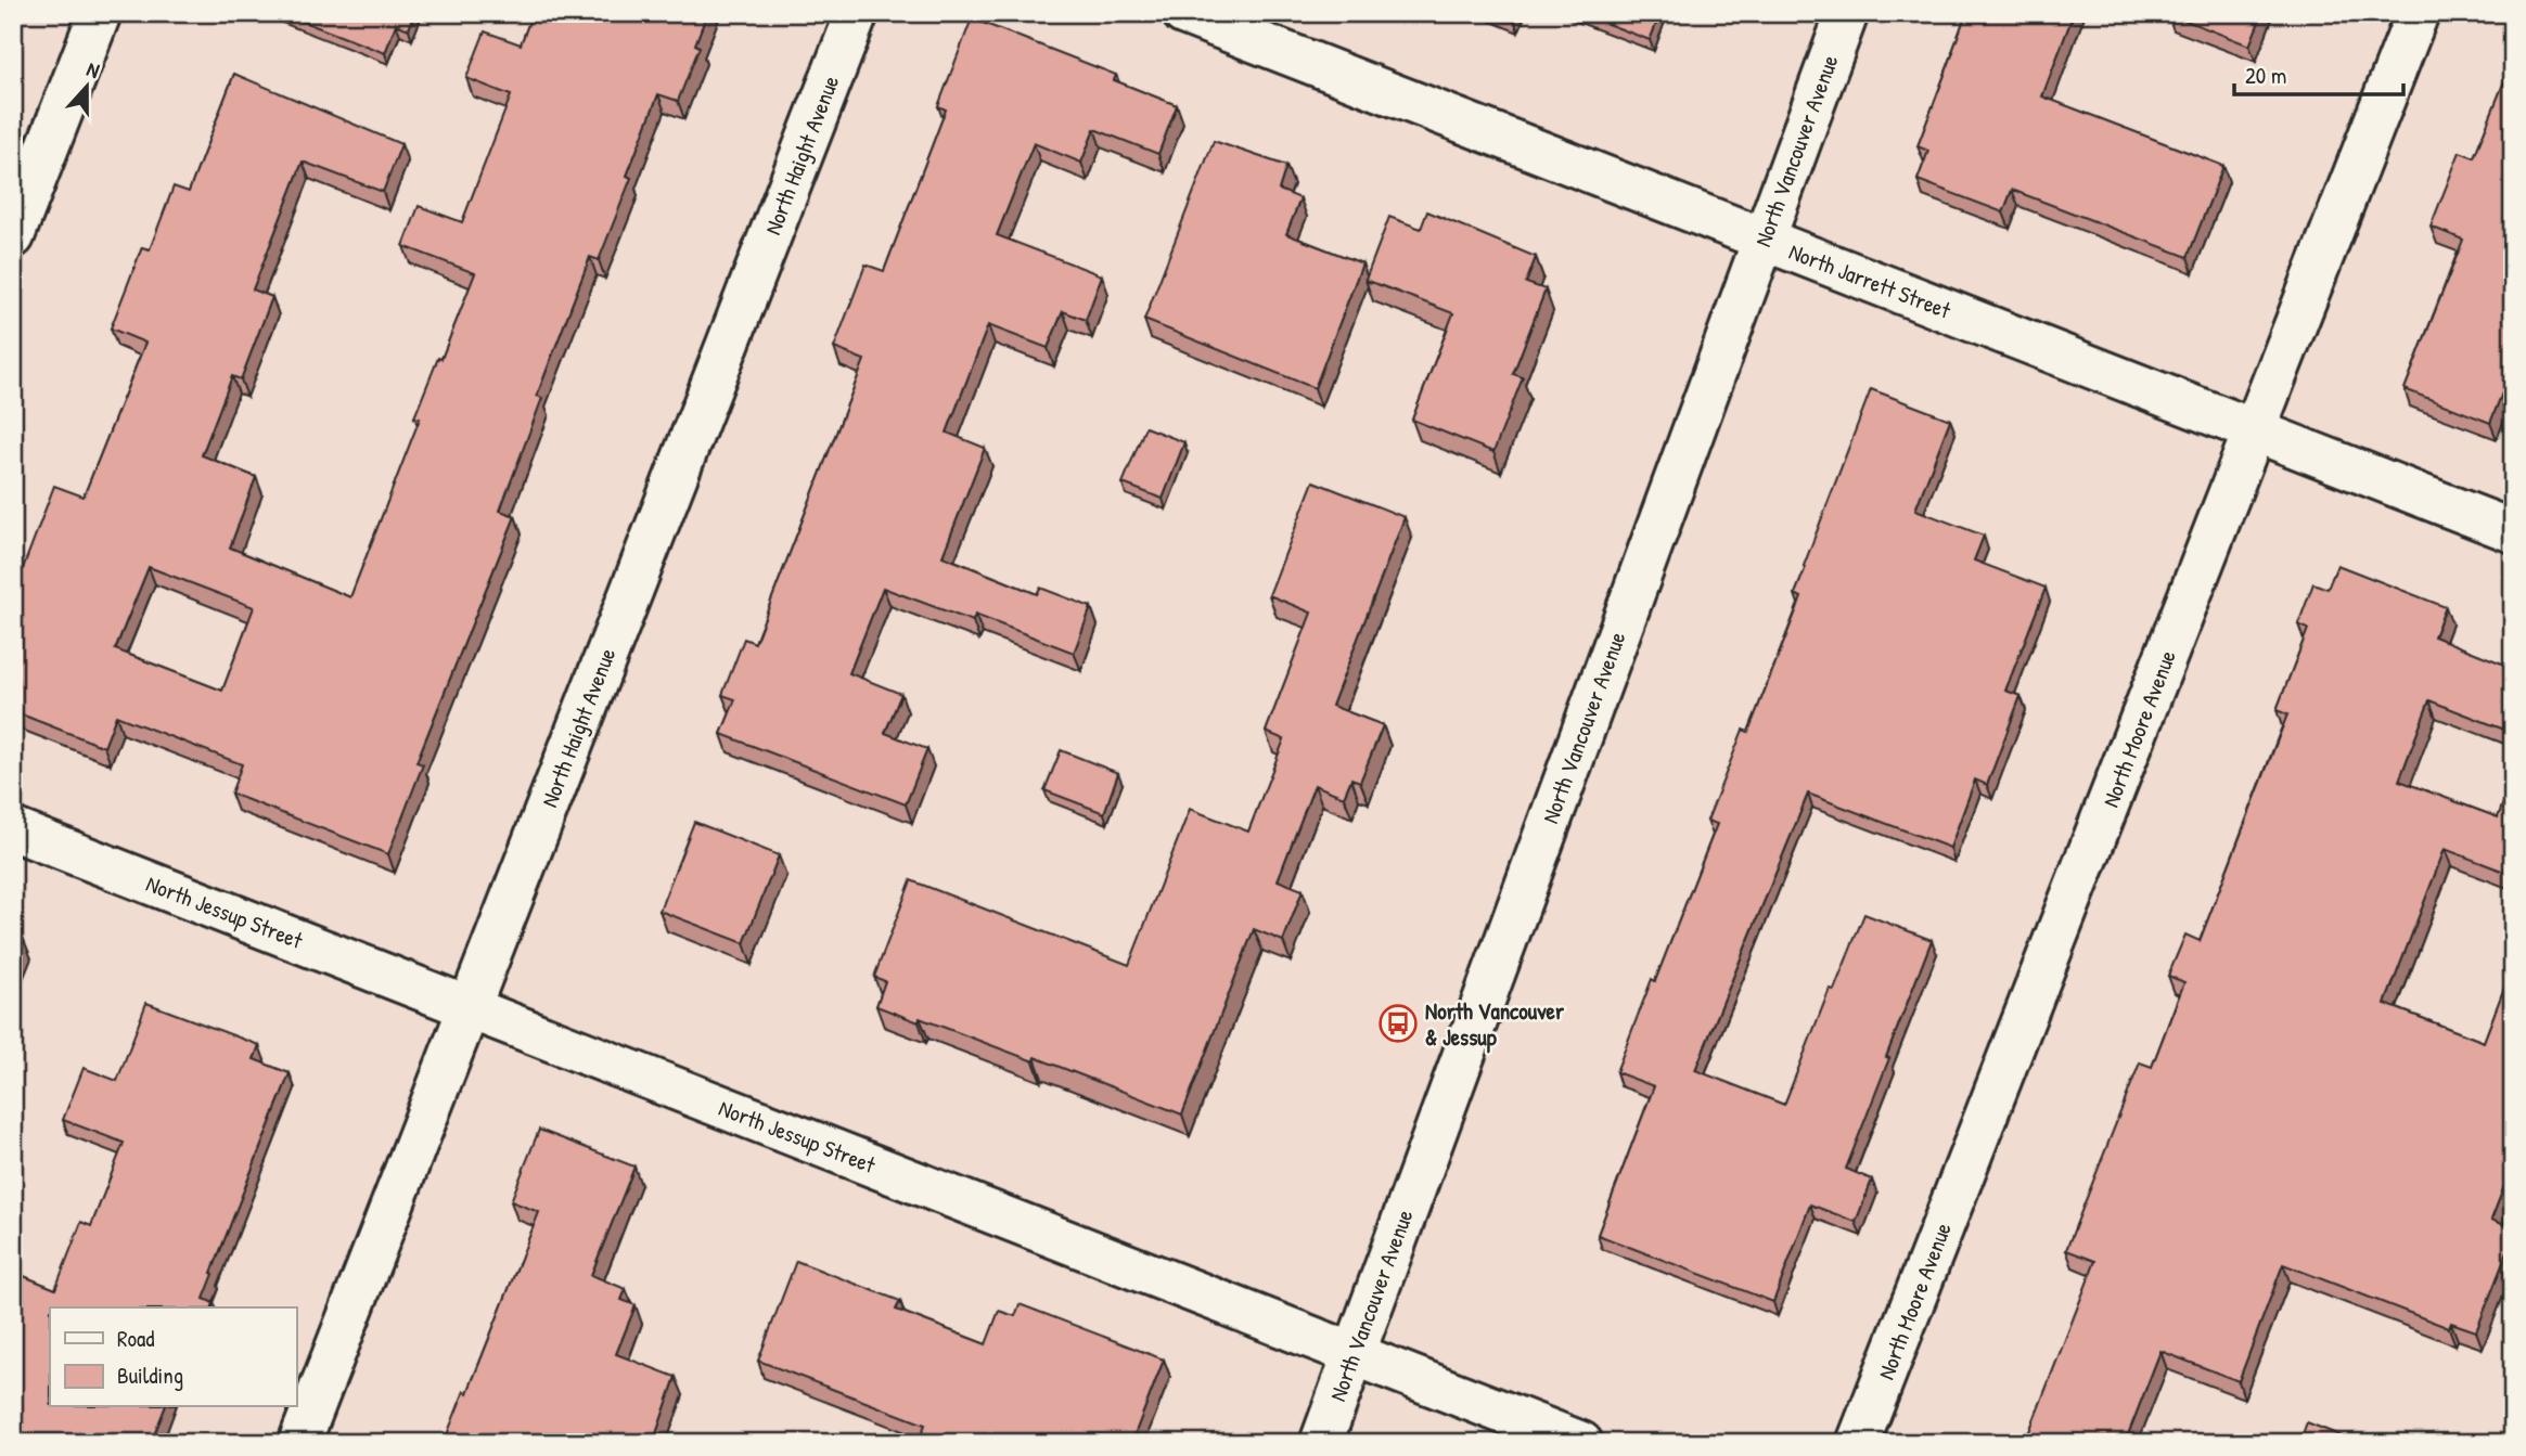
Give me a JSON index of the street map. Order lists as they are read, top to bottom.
{
  "streets": {
    "street": [
      "North Vancouver Avenue",
      "North Haight Avenue",
      "North Jarrett Street",
      "North Moore Avenue",
      "North Jessup Street"
    ]
  },
  "crossings": [
    ["North Vancouver Avenue", "North Jarrett Street"],
    ["North Vancouver Avenue", "North Jessup Street"],
    ["North Haight Avenue", "North Jessup Street"],
    ["North Jarrett Street", "North Moore Avenue"]
  ],
  "places": {
    "bus stop": ["North Vancouver & Jessup"]
  },
  "legend": ["Road", "Building"],
  "scale_bar": "20 m",
  "north": "top"
}
